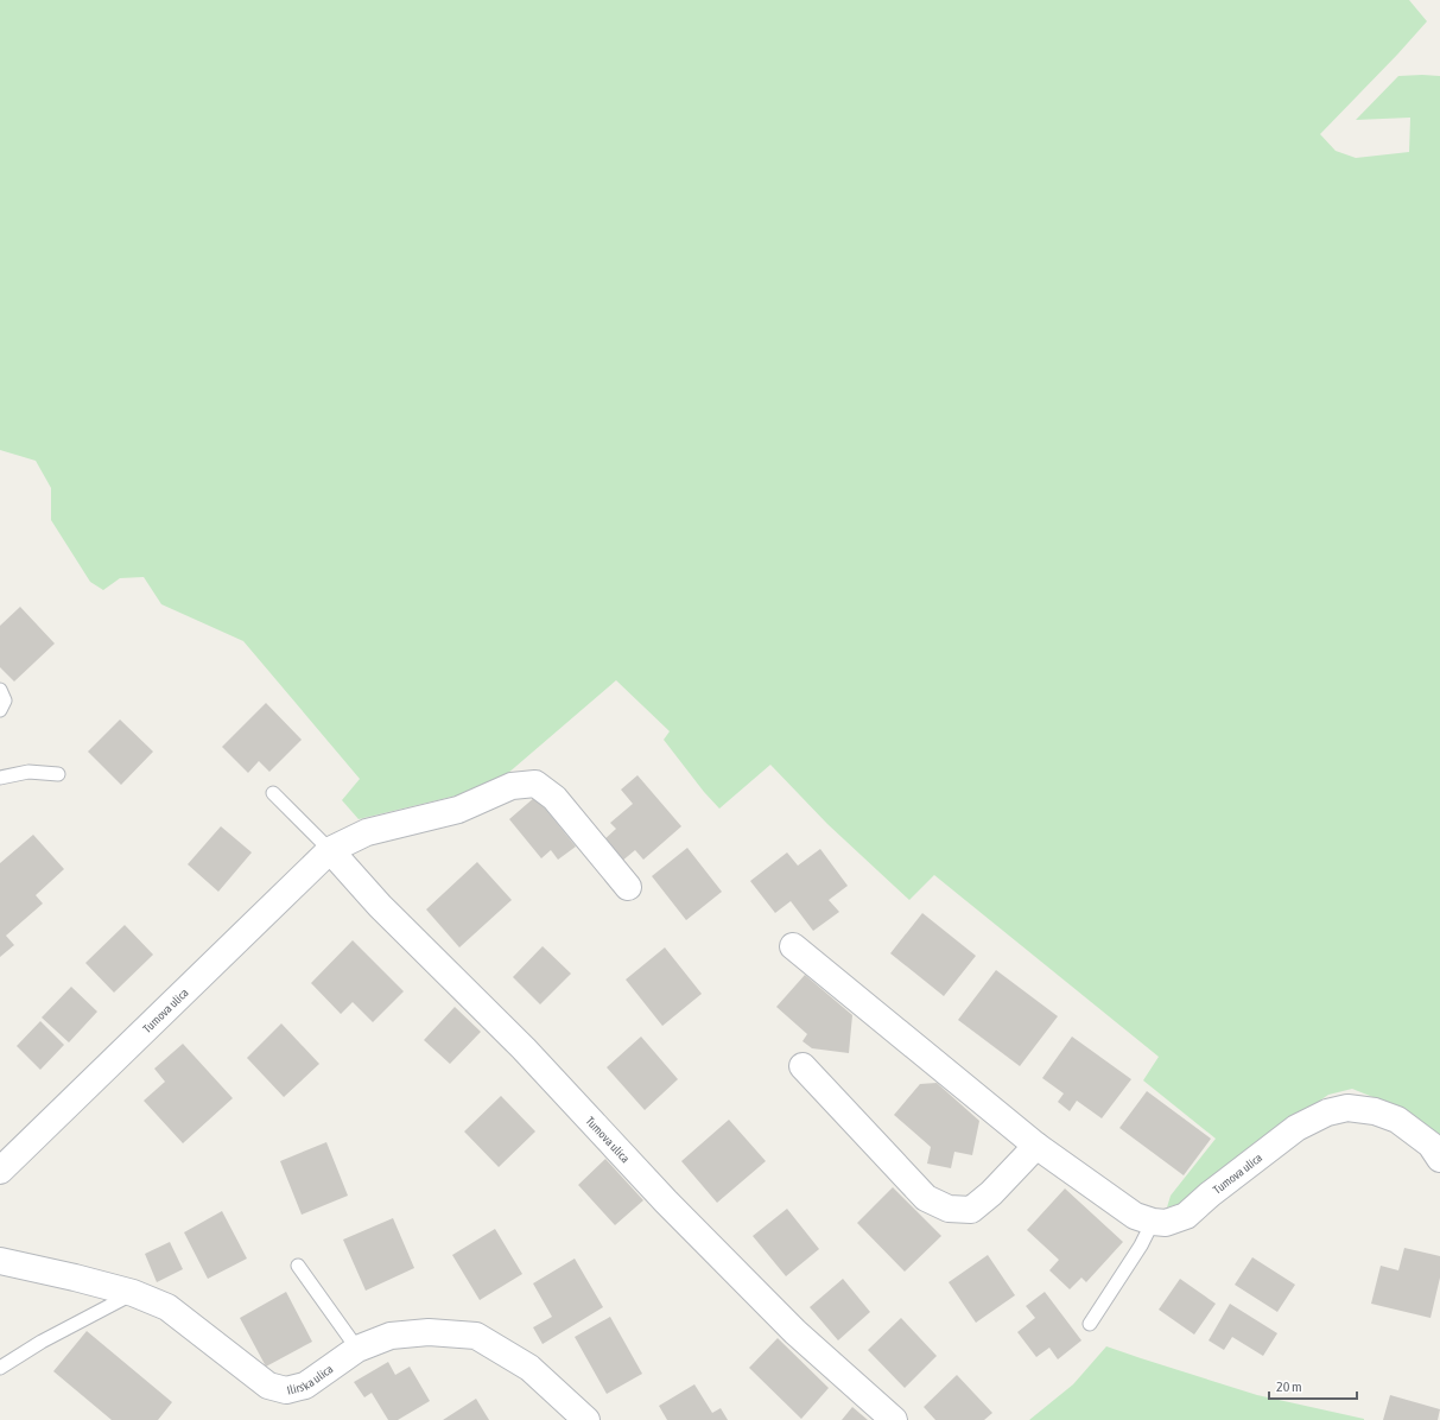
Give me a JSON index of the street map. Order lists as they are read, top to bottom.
{
  "streets": {
    "street": ["Tumova ulica", "Ilirska ulica"]
  },
  "scale_bar": "20 m"
}
